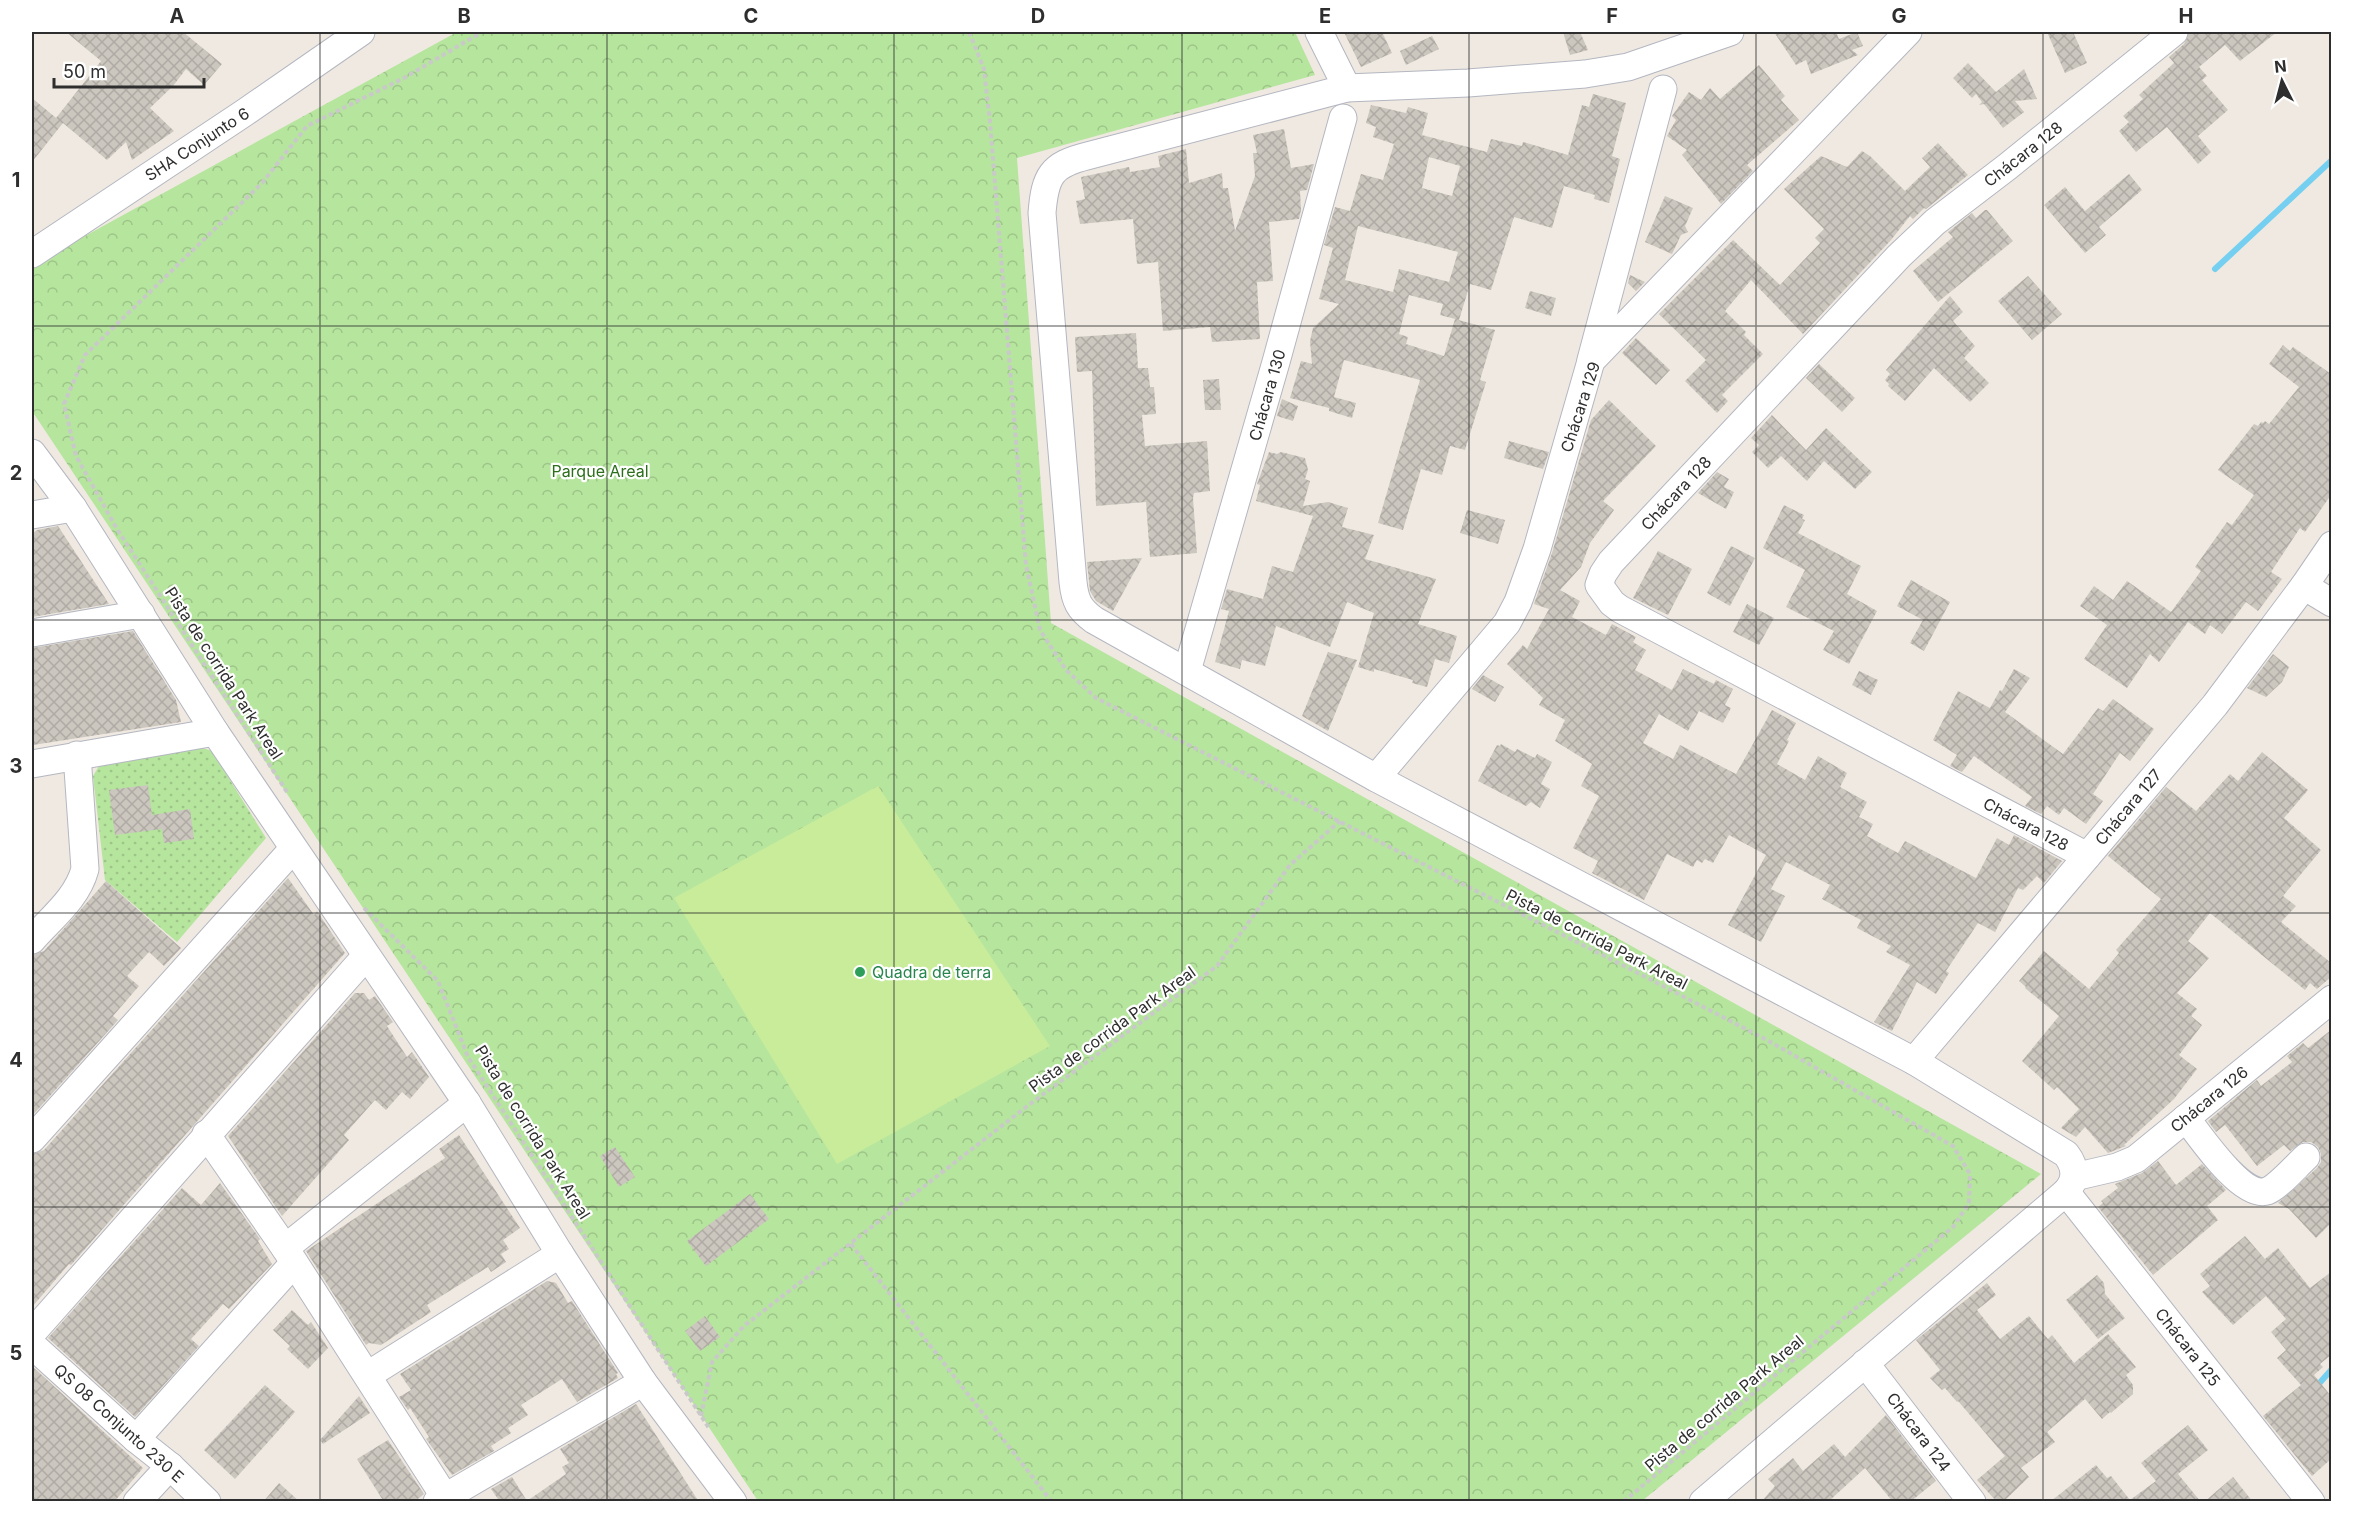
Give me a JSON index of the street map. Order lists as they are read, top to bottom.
{
  "streets": {
    "street": [
      "SHA Conjunto 6",
      "Chácara 128",
      "Chácara 130",
      "Chácara 129",
      "Chácara 127",
      "Chácara 126",
      "Chácara 125",
      "QS 08 Conjunto 230 E",
      "Chácara 124"
    ],
    "path": ["Pista de corrida Park Areal"]
  },
  "crossings": [
    ["Chácara 128", "Chácara 127"],
    ["Chácara 130", "Chácara 125"],
    ["Chácara 129", "Chácara 125"],
    ["Chácara 127", "Chácara 125"],
    ["Chácara 126", "Chácara 125"]
  ],
  "parks": ["Parque Areal"],
  "places": ["Quadra de terra"],
  "scale_bar": "50 m",
  "north": "top",
  "grid": {
    "columns": [
      "A",
      "B",
      "C",
      "D",
      "E",
      "F",
      "G",
      "H"
    ],
    "rows": [
      "1",
      "2",
      "3",
      "4",
      "5"
    ]
  }
}
